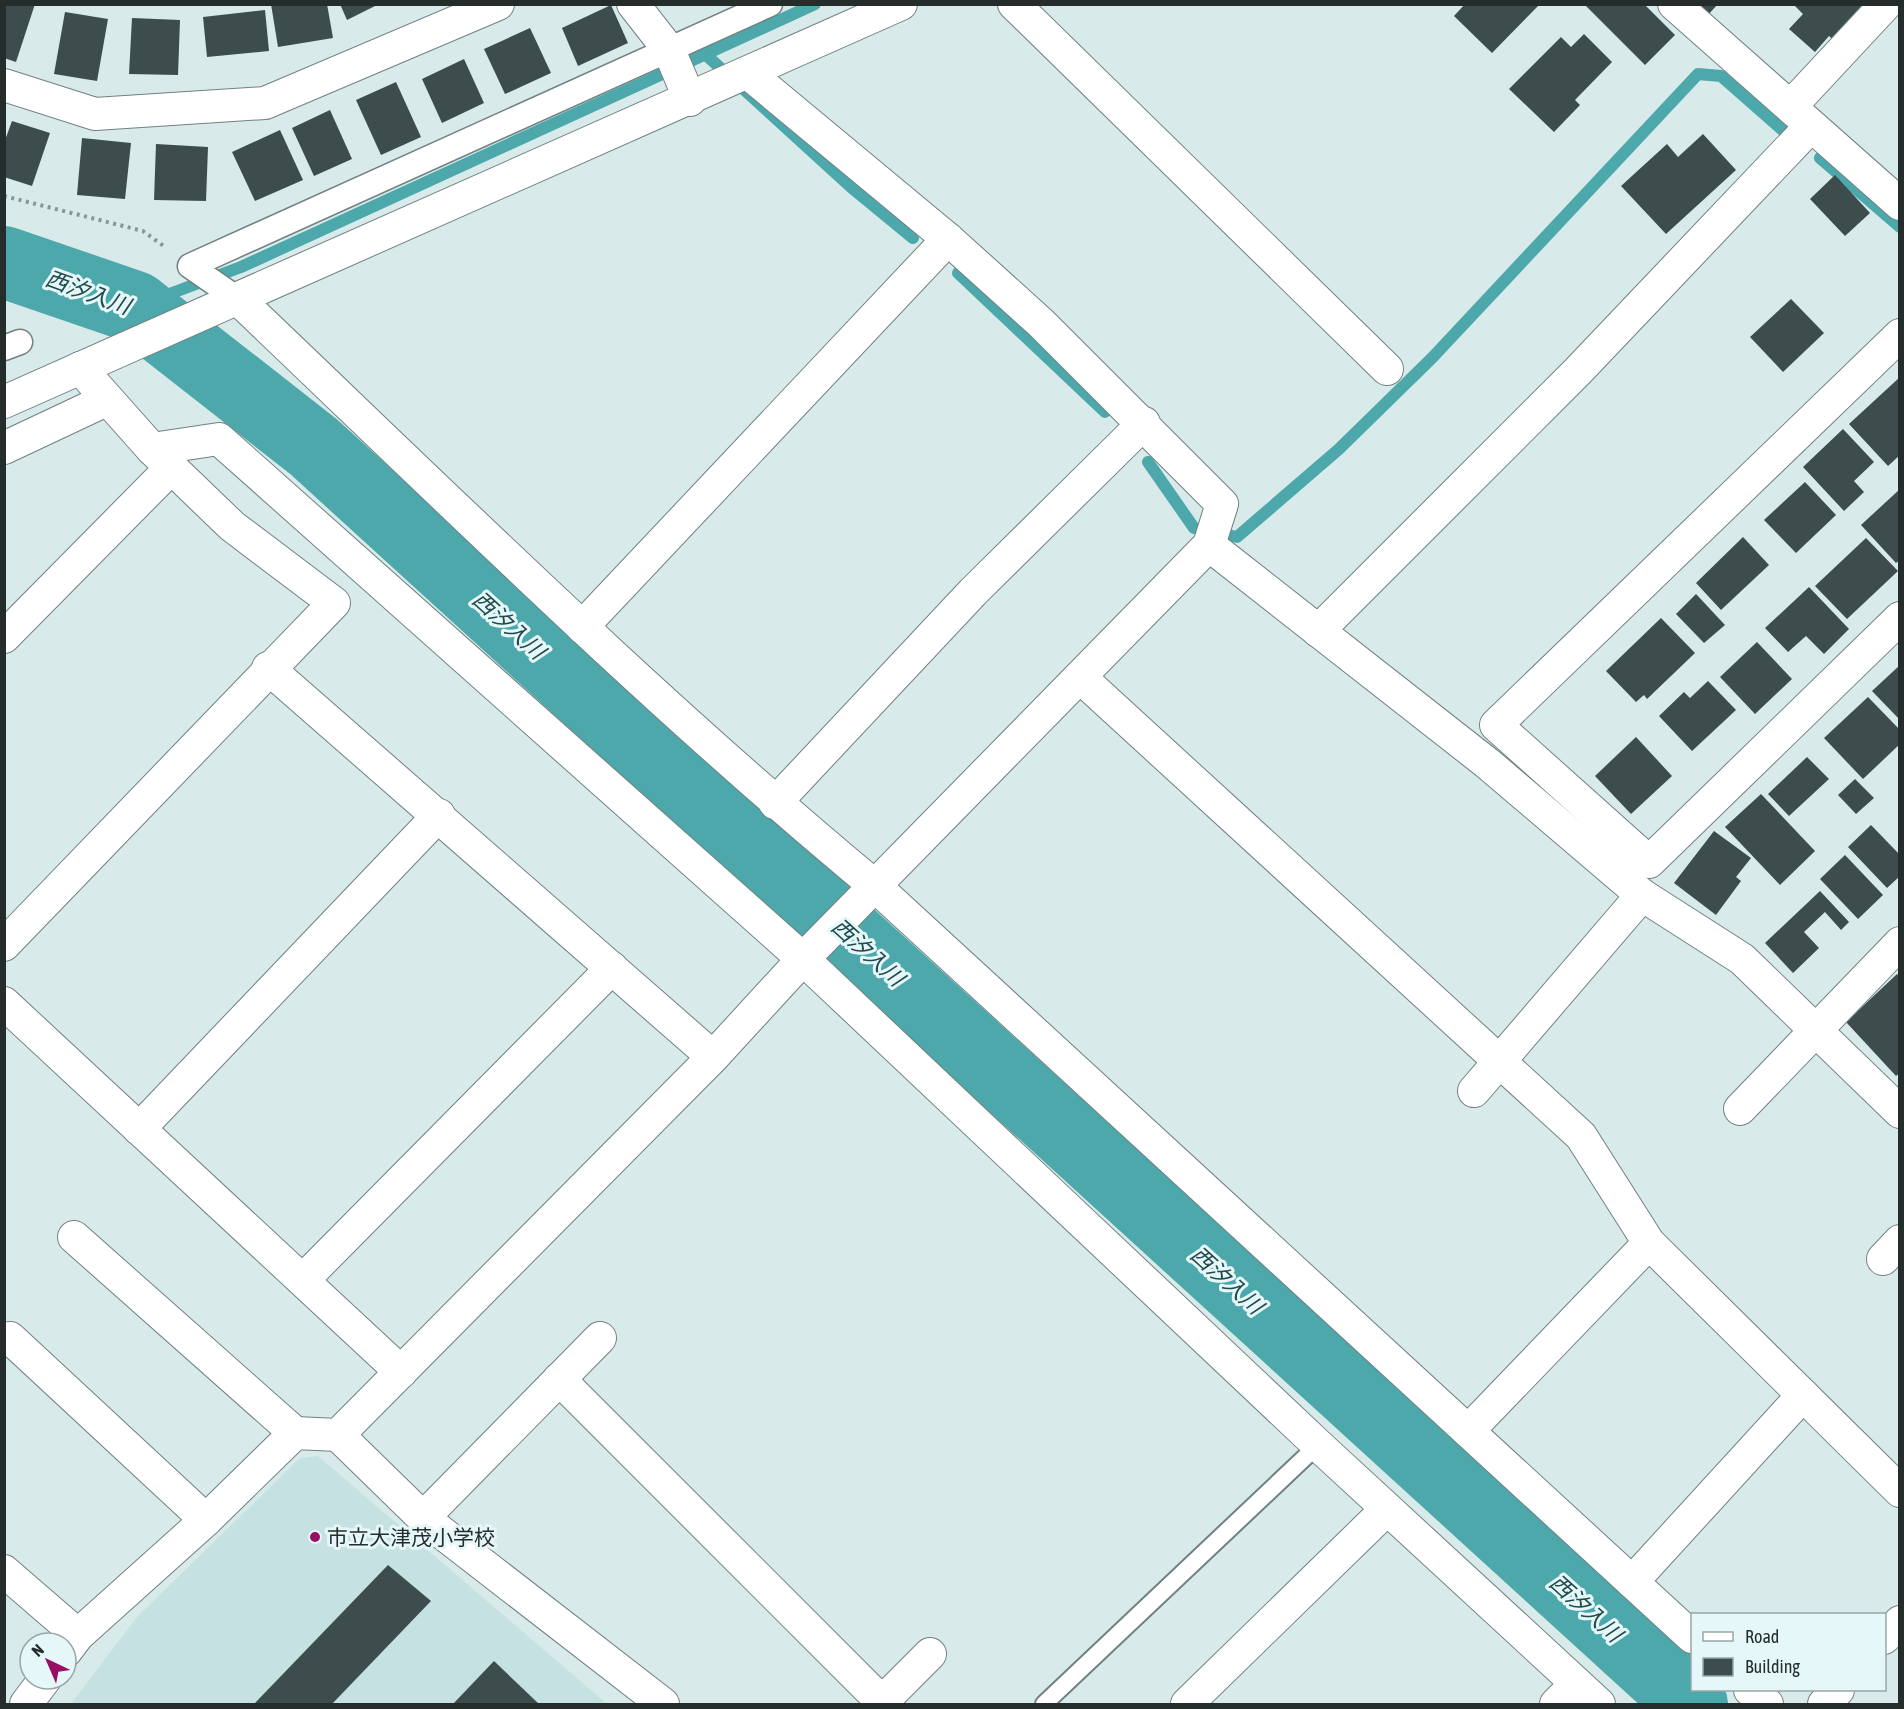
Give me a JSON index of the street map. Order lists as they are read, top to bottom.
{
  "water": ["西汐入川"],
  "places": ["市立大津茂小学校"],
  "legend": ["Road", "Building"],
  "north": "top left"
}
